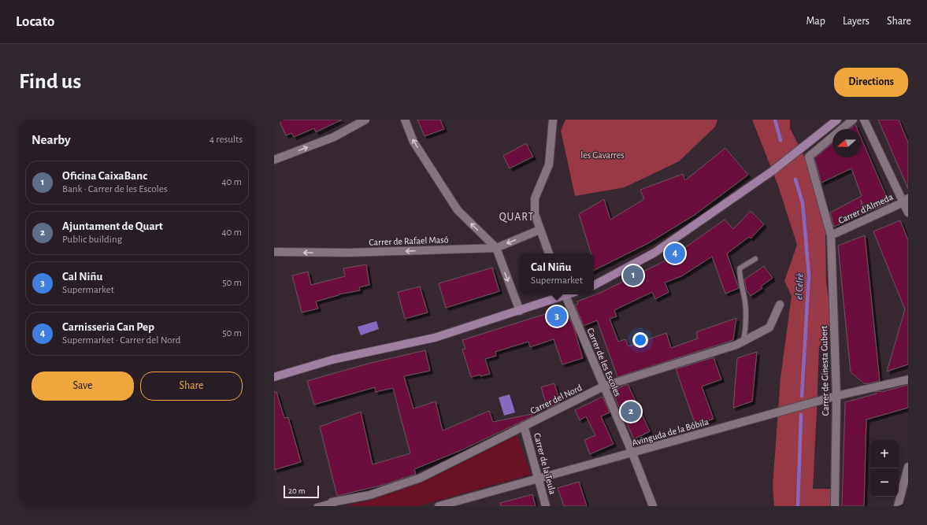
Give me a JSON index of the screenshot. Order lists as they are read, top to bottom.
{
  "streets": {
    "street": [
      "Carrer d'Almeda",
      "Carrer de Rafael Masó",
      "Carrer de les Escoles",
      "Carrer de Ginesta Gubert",
      "Carrer del Nord",
      "Avinguda de la Bóbila",
      "Carrer de la Teula"
    ]
  },
  "crossings": [
    ["Carrer d'Almeda", "Carrer de Ginesta Gubert"],
    ["Carrer de les Escoles", "Carrer del Nord"],
    ["Carrer de les Escoles", "Avinguda de la Bóbila"],
    ["Carrer de Ginesta Gubert", "Avinguda de la Bóbila"],
    ["Carrer del Nord", "Carrer de la Teula"],
    ["Avinguda de la Bóbila", "Carrer de la Teula"]
  ],
  "one_way": ["Carrer de Rafael Masó"],
  "districts": ["QUART"],
  "water": ["el Celrè"],
  "parks": ["les Gavarres"],
  "scale_bar": "20 m",
  "north": "left",
  "page": {
    "header": "Locato",
    "nav": ["Map", "Layers", "Share"],
    "buttons": [
      "Directions",
      ["Save", "Share"]
    ],
    "title": "Find us",
    "heading": ["Nearby", "4 results"],
    "list": [
      {
        "mark": "1",
        "name": "Oficina CaixaBanc",
        "note": "Bank · Carrer de les Escoles",
        "value": "40 m"
      },
      {
        "mark": "2",
        "name": "Ajuntament de Quart",
        "note": "Public building",
        "value": "40 m"
      },
      {
        "mark": "3",
        "name": "Cal Niñu",
        "note": "Supermarket",
        "value": "50 m"
      },
      {
        "mark": "4",
        "name": "Carnisseria Can Pep",
        "note": "Supermarket · Carrer del Nord",
        "value": "50 m"
      }
    ],
    "pins": [
      "4",
      "1",
      "3",
      "2"
    ],
    "popup": ["Cal Niñu", "Supermarket"],
    "map_buttons": ["+", "−"],
    "scale": "20 m"
  }
}
